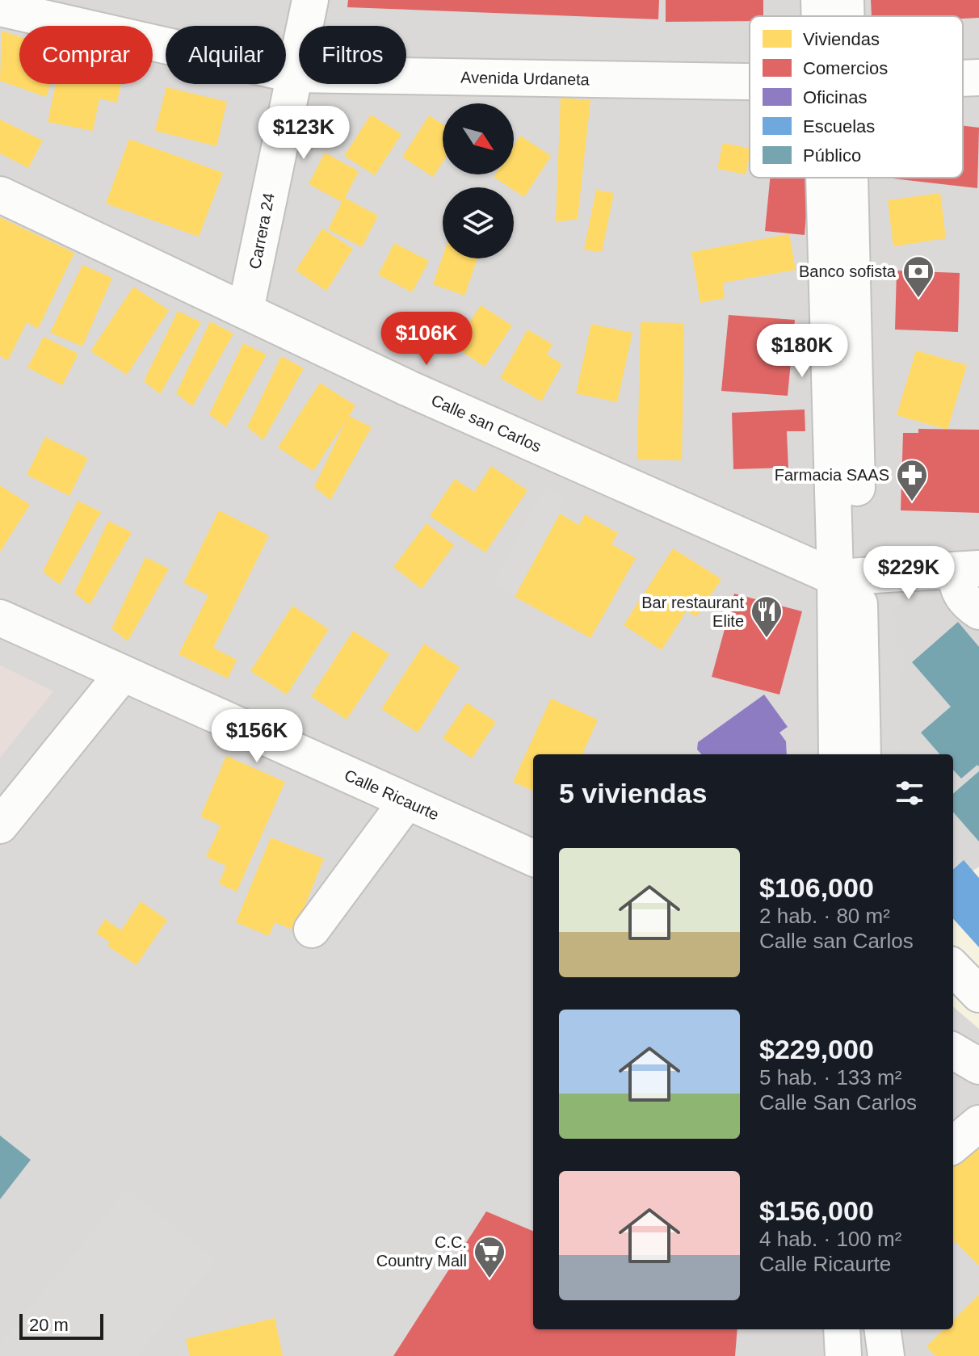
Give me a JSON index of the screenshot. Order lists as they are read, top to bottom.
{
  "streets": {
    "street": [
      "Avenida Urdaneta",
      "Carrera 24",
      "Calle san Carlos",
      "Calle Ricaurte"
    ]
  },
  "crossings": [
    ["Avenida Urdaneta", "Carrera 24"],
    ["Carrera 24", "Calle san Carlos"]
  ],
  "places": {
    "bank": ["Banco sofista"],
    "pharmacy": ["Farmacia SAAS"],
    "restaurant": ["Bar restaurant Elite"],
    "supermarket": ["C.C. Country Mall"]
  },
  "legend": [
    "Viviendas",
    "Comercios",
    "Oficinas",
    "Escuelas",
    "Público"
  ],
  "scale_bar": "20 m",
  "north": "bottom right",
  "page": {
    "chip": ["Comprar", "Alquilar", "Filtros"],
    "price": [
      "$123K",
      "$106K",
      "$180K",
      "$229K",
      "$156K"
    ],
    "heading": "5 viviendas",
    "list": [
      {
        "name": "$106,000",
        "note": "2 hab. · 80 m² · Calle san Carlos"
      },
      {
        "name": "$229,000",
        "note": "5 hab. · 133 m² · Calle San Carlos"
      },
      {
        "name": "$156,000",
        "note": "4 hab. · 100 m² · Calle Ricaurte"
      }
    ],
    "scale": "20 m"
  }
}
